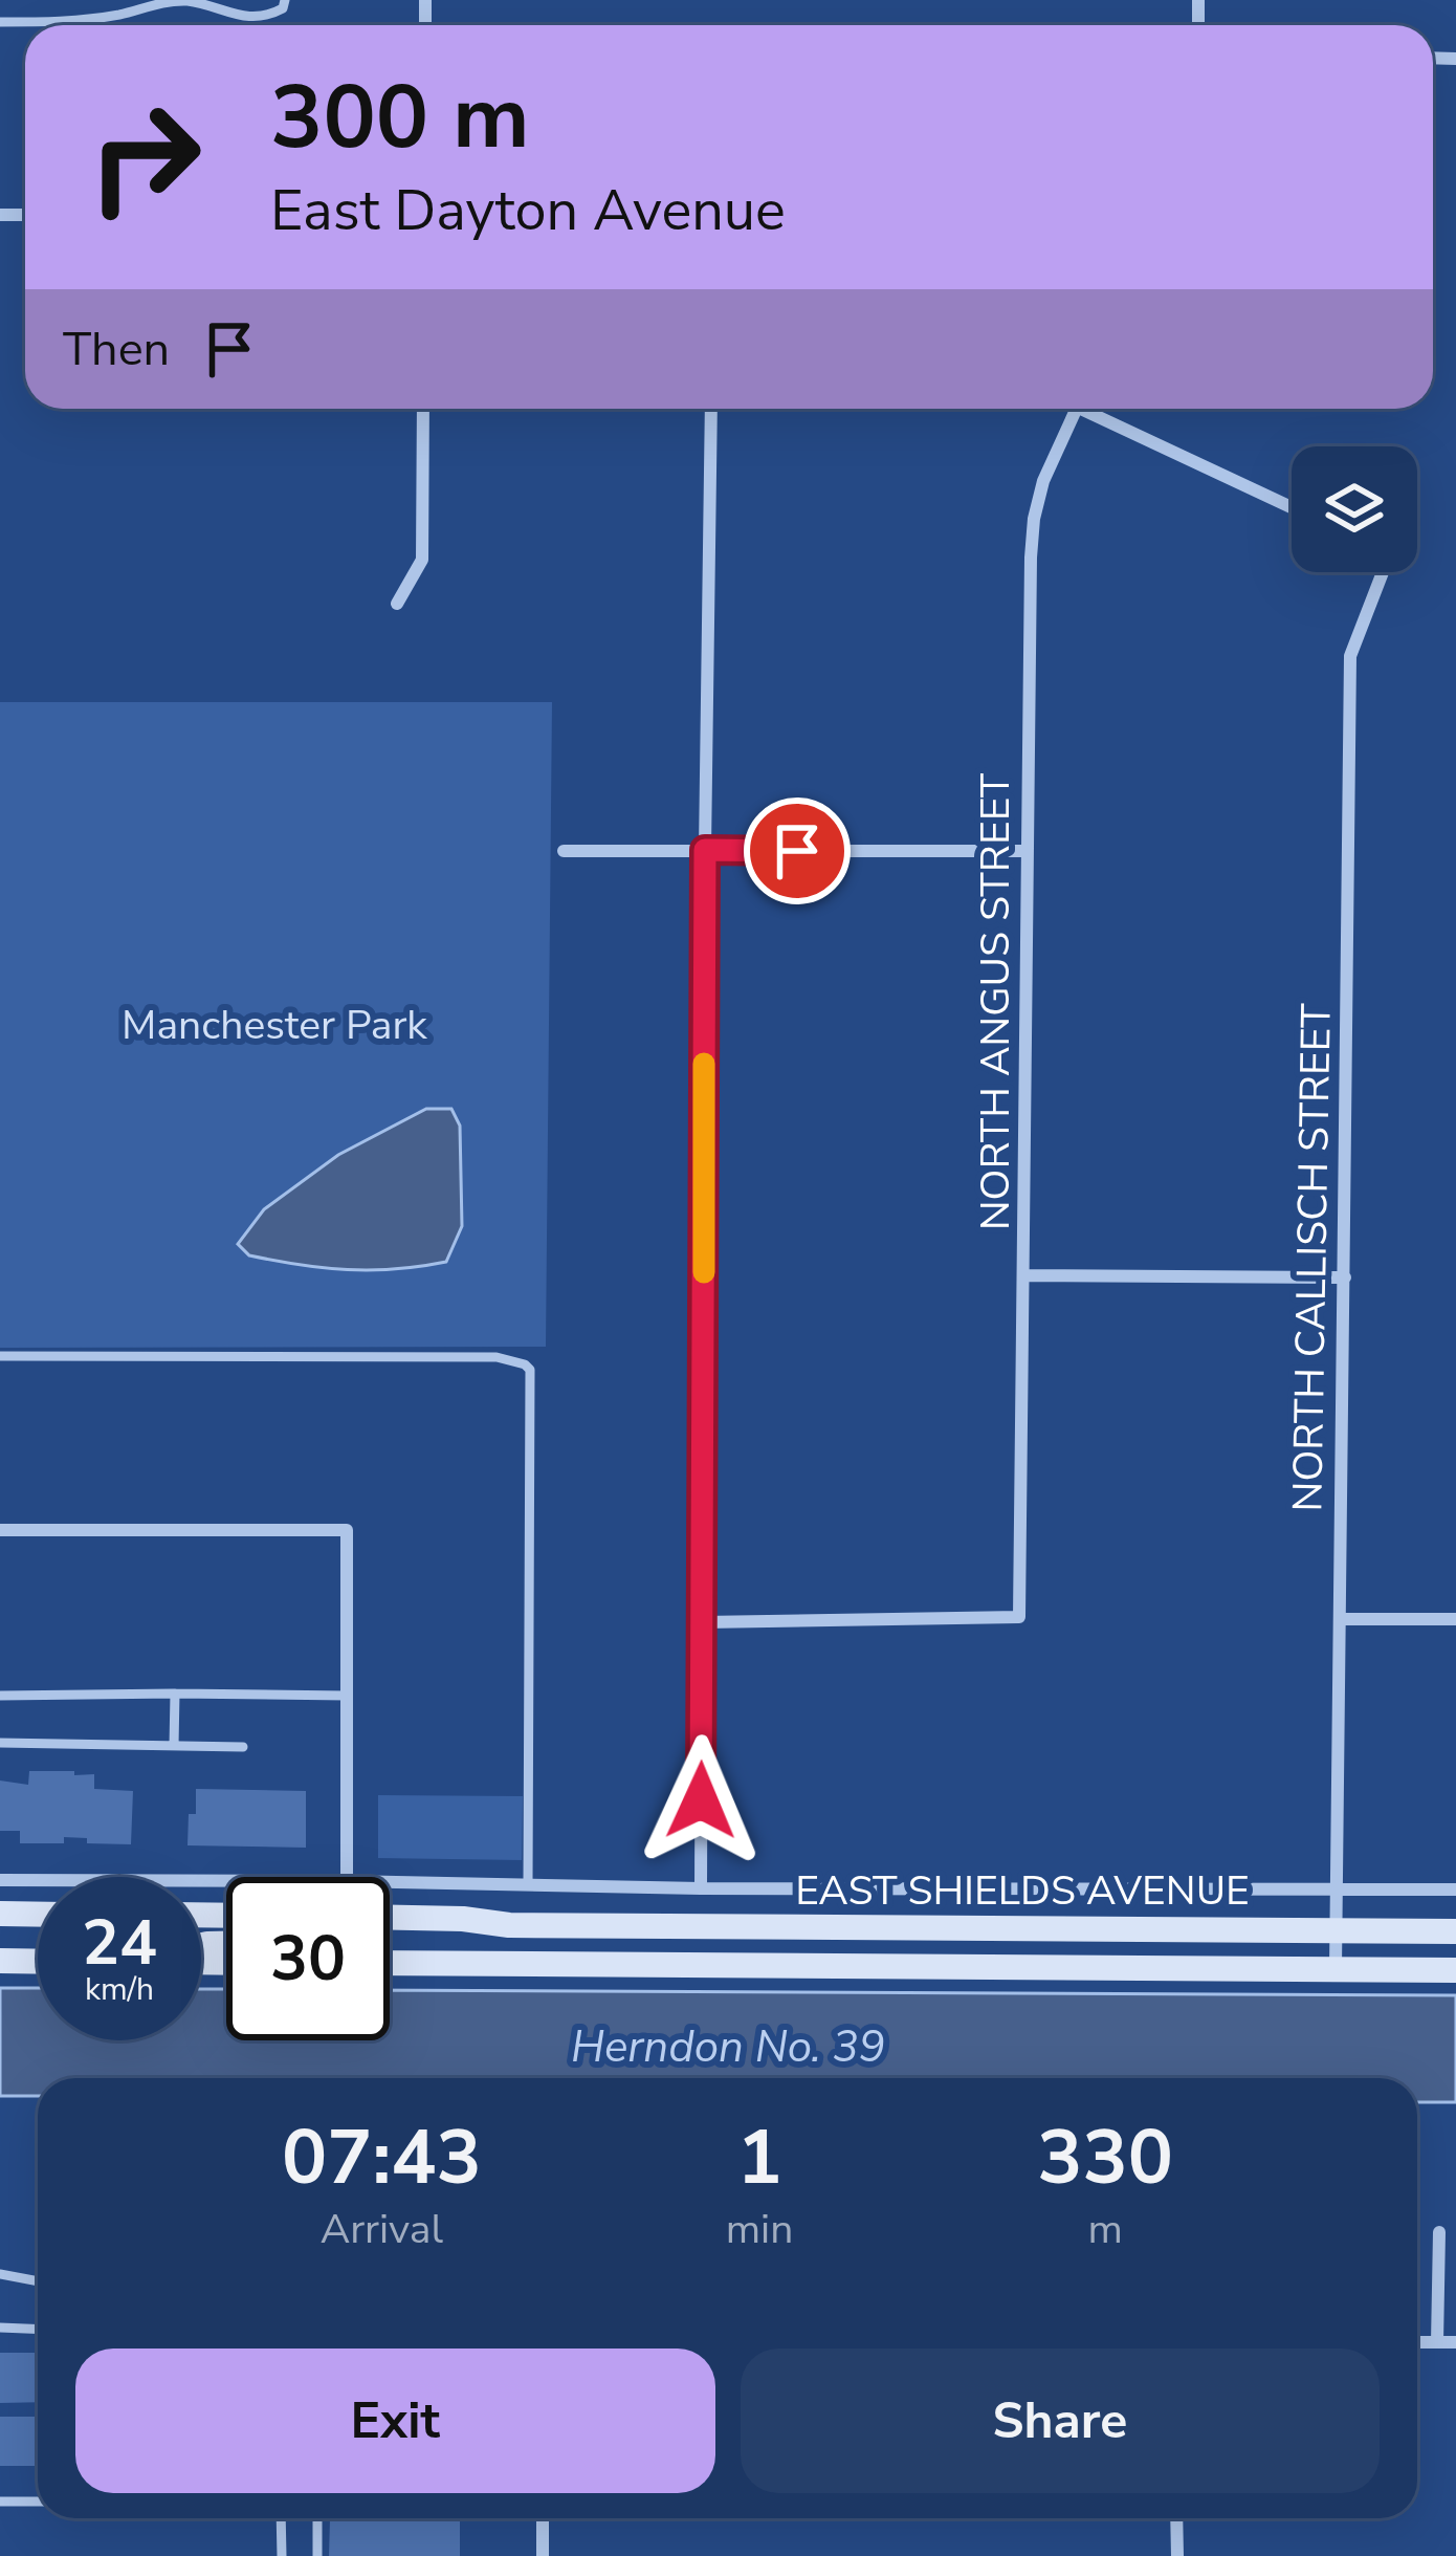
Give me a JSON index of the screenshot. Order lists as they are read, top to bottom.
{
  "streets": {
    "main road": ["EAST SHIELDS AVENUE"],
    "street": ["NORTH ANGUS STREET", "NORTH CALLISCH STREET"]
  },
  "crossings": [
    ["NORTH CALLISCH STREET", "EAST SHIELDS AVENUE"]
  ],
  "water": ["Herndon No. 39"],
  "parks": ["Manchester Park"],
  "page": {
    "turn": ["300 m", "East Dayton Avenue"],
    "then": "Then",
    "speed": "24 km/h",
    "limit": "30",
    "eta": [
      "07:43",
      "Arrival",
      "1",
      "min",
      "330",
      "m"
    ],
    "buttons": ["Exit", "Share"]
  }
}
